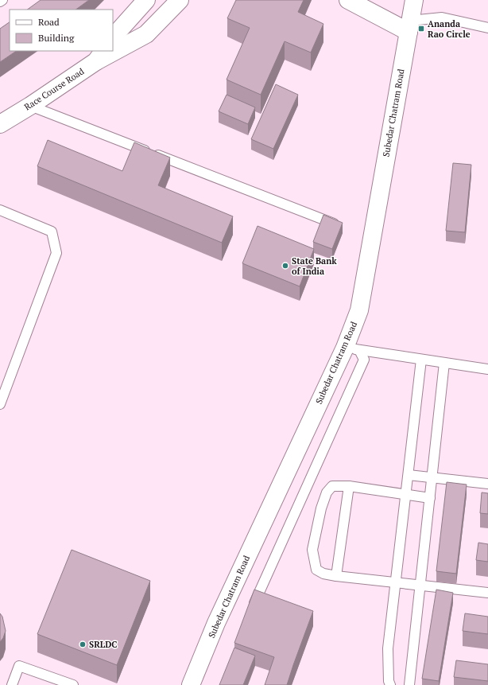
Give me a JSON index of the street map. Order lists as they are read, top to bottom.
{
  "streets": {
    "main road": ["Race Course Road", "Subedar Chatram Road"]
  },
  "places": {
    "transit": ["Ananda Rao Circle"],
    "other": ["State Bank of India", "SRLDC"]
  },
  "legend": ["Road", "Building"]
}
